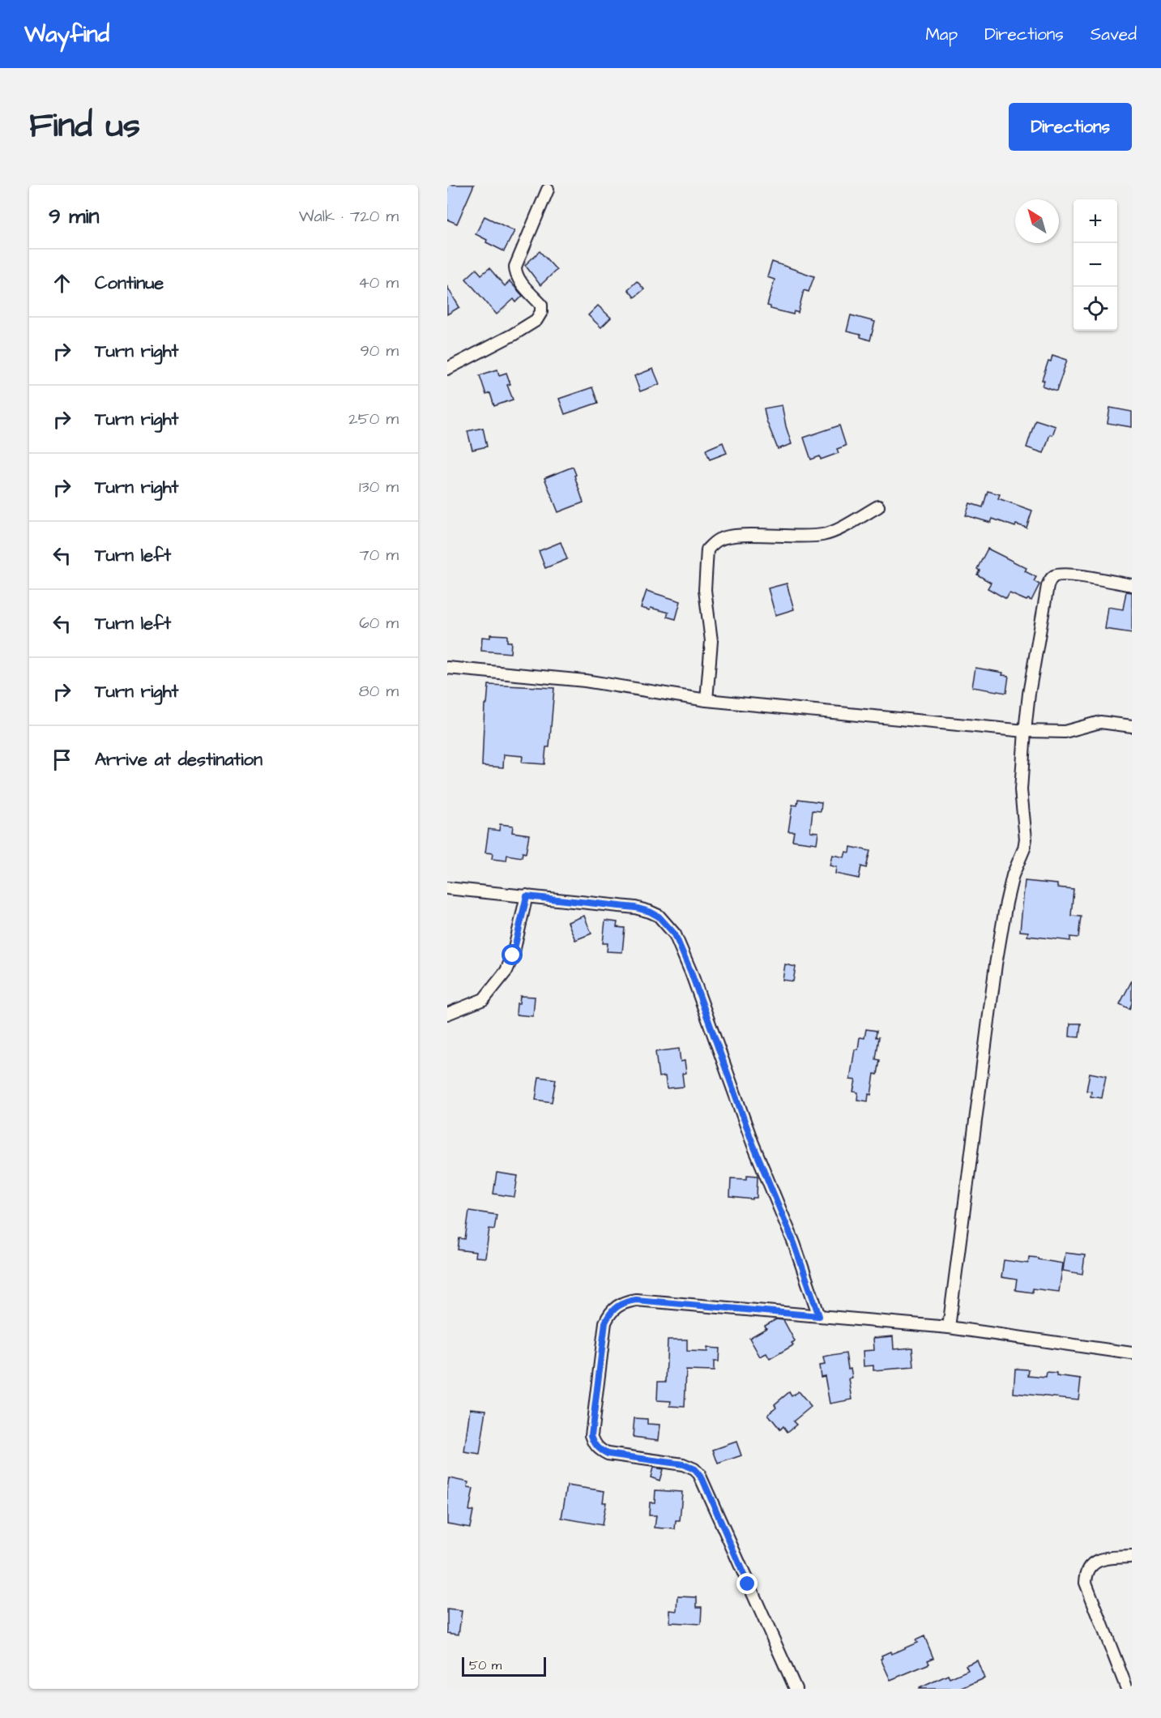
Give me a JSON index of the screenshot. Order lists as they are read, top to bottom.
{
  "scale_bar": "50 m",
  "north": "top left",
  "page": {
    "header": "Wayfind",
    "nav": ["Map", "Directions", "Saved"],
    "title": "Find us",
    "buttons": "Directions",
    "heading": ["9 min", "Walk · 720 m"],
    "map_buttons": ["+", "−"],
    "list": [
      ["Continue", "40 m"],
      ["Turn right", "90 m"],
      ["Turn right", "250 m"],
      ["Turn right", "130 m"],
      ["Turn left", "70 m"],
      ["Turn left", "60 m"],
      ["Turn right", "80 m"],
      "Arrive at destination"
    ],
    "scale": "50 m"
  }
}
